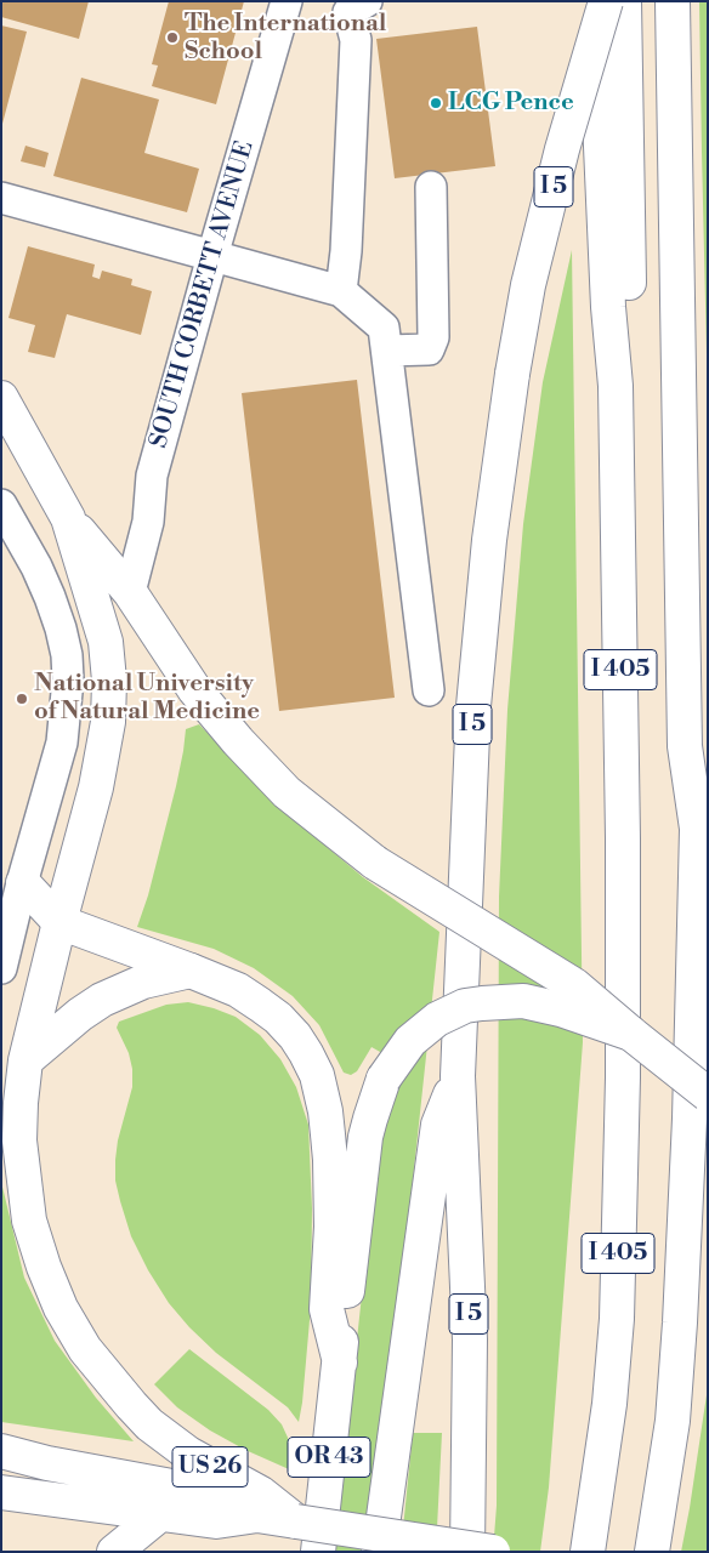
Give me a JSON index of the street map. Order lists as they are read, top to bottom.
{
  "streets": {
    "main road": [
      "I 5",
      "I 405",
      "OR 43",
      "US 26"
    ],
    "street": ["SOUTH CORBETT AVENUE"]
  },
  "places": ["The International School", "LCG Pence", "National University of Natural Medicine"]
}
